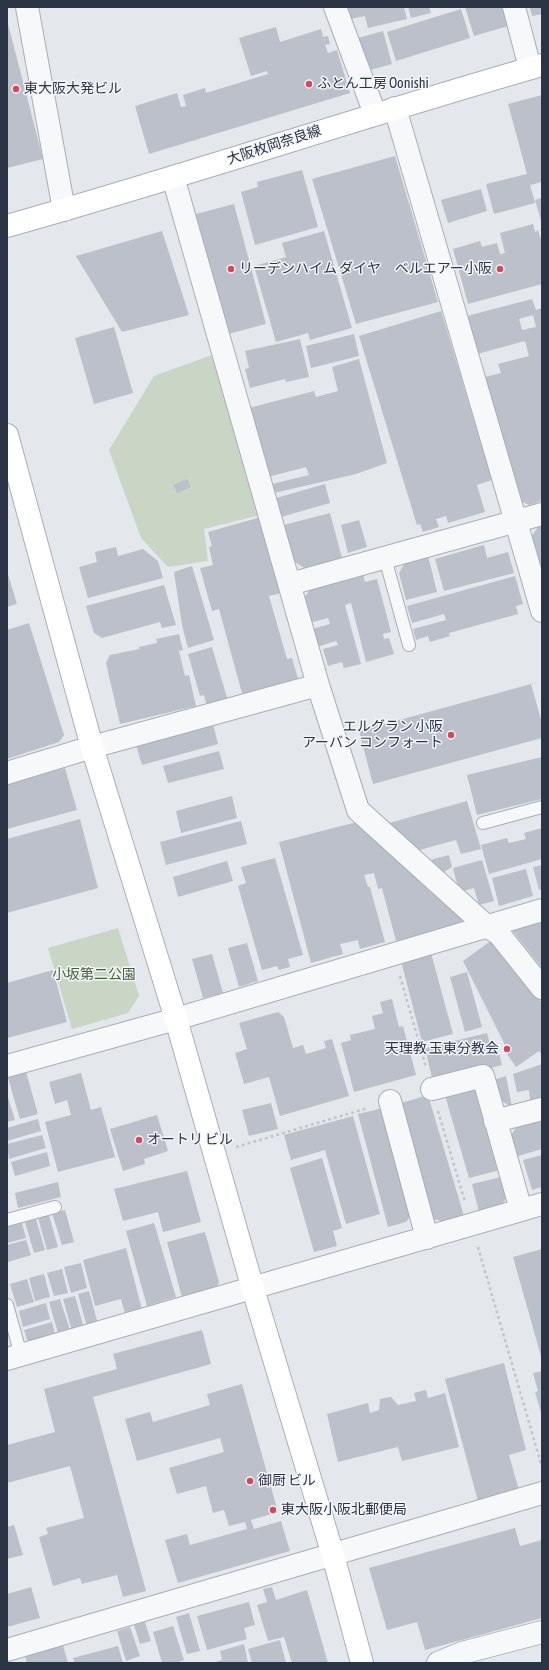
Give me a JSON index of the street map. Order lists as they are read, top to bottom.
{
  "streets": {
    "street": ["大阪枚岡奈良線"]
  },
  "parks": ["小坂第二公園"],
  "places": [
    "ふとん工房 Oonishi",
    "東大阪大発ビル",
    "リーデンハイム ダイヤ",
    "ベルエアー小阪",
    "エルグラン 小阪 アーバン コンフォート",
    "天理教 玉東分教会",
    "オートリ ビル",
    "御厨 ビル",
    "東大阪小阪北郵便局"
  ]
}
